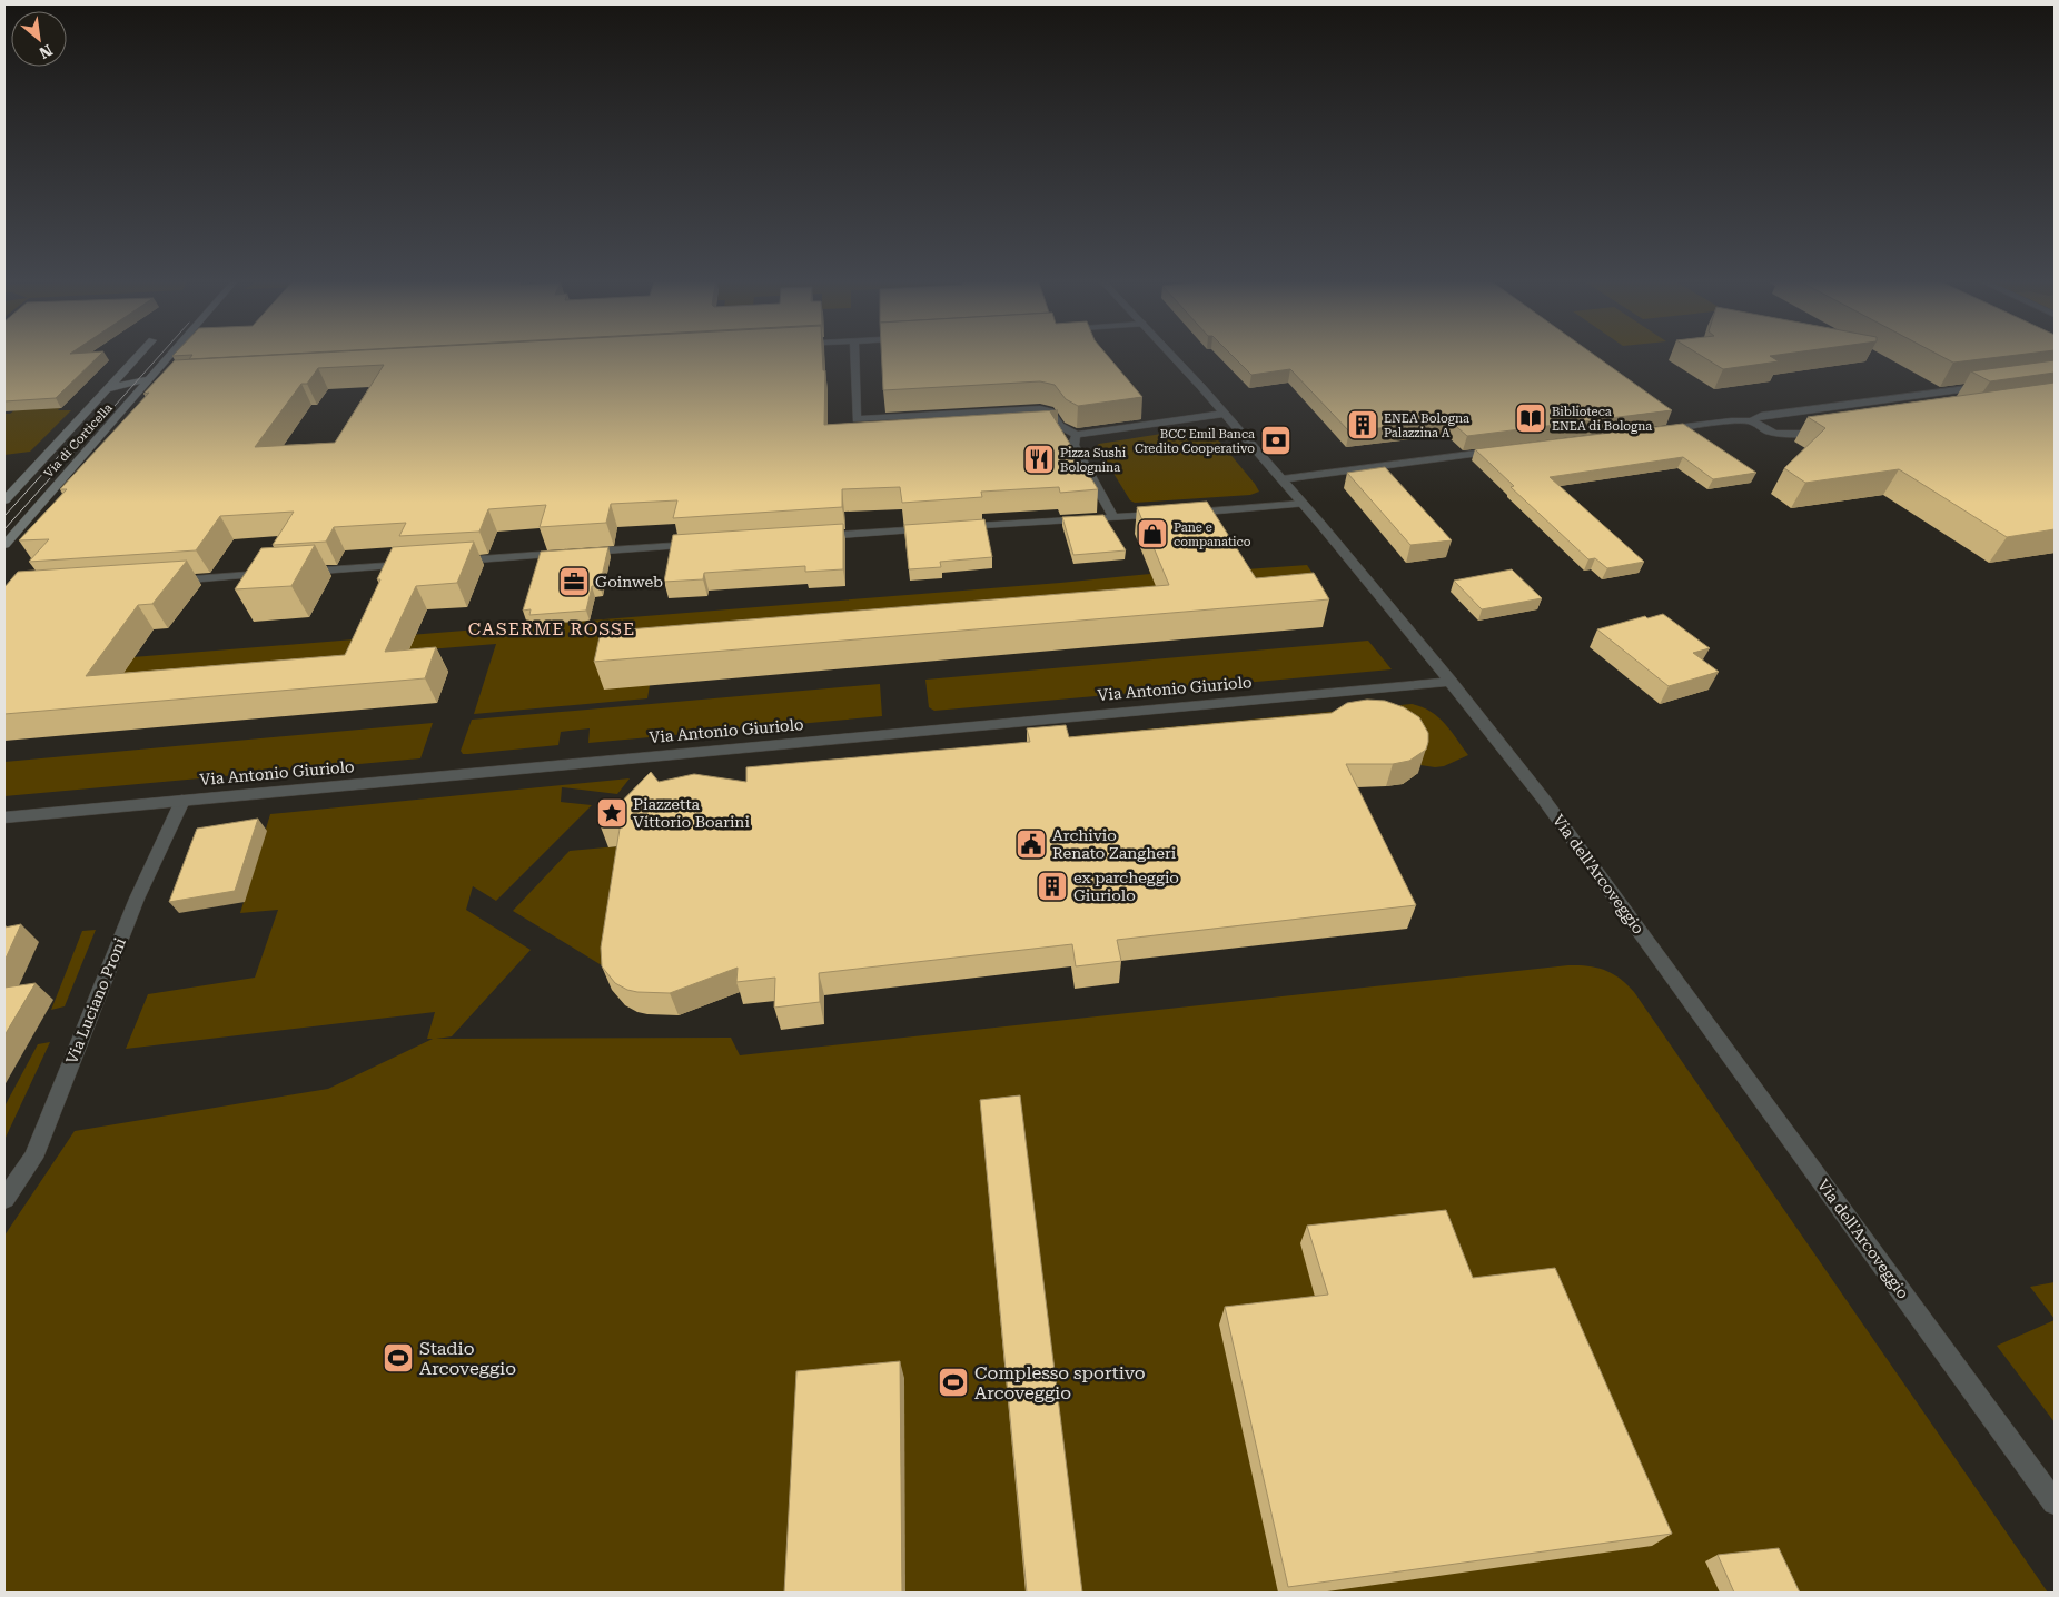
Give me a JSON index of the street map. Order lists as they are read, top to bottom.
{
  "streets": {
    "main road": ["Via di Corticella"],
    "street": ["Via Antonio Giuriolo", "Via dell'Arcoveggio", "Via Luciano Proni"]
  },
  "crossings": [
    ["Via Antonio Giuriolo", "Via dell'Arcoveggio"],
    ["Via Antonio Giuriolo", "Via Luciano Proni"]
  ],
  "districts": ["CASERME ROSSE"],
  "places": {
    "library": ["Biblioteca ENEA di Bologna"],
    "building": ["ENEA Bologna Palazzina A", "ex parcheggio Giuriolo"],
    "bank": ["BCC Emil Banca Credito Cooperativo"],
    "restaurant": ["Pizza Sushi Bolognina"],
    "shop": ["Pane e companatico"],
    "office": ["Goinweb"],
    "place": ["Piazzetta Vittorio Boarini"],
    "public building": ["Archivio Renato Zangheri"],
    "sports": ["Stadio Arcoveggio", "Complesso sportivo Arcoveggio"]
  },
  "north": "bottom right"
}
